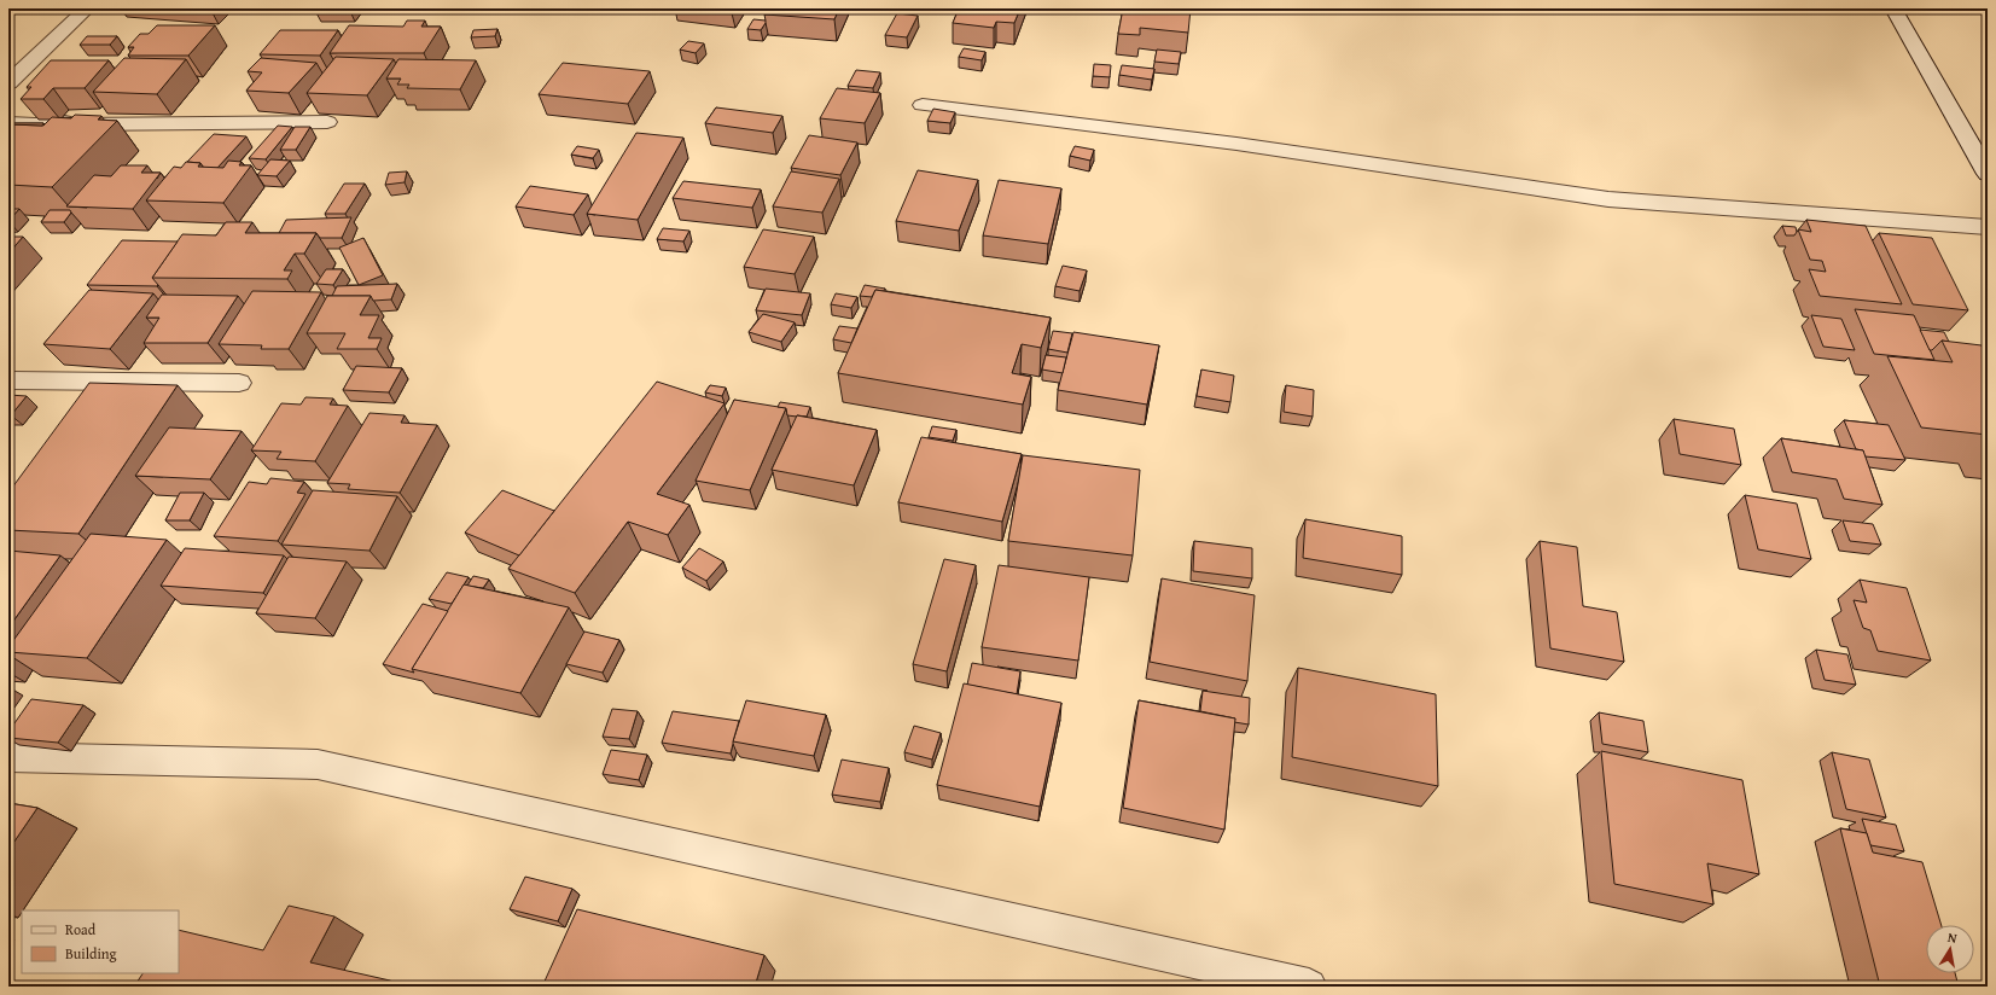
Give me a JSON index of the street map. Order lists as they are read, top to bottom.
{
  "legend": ["Road", "Building"],
  "north": "top"
}
